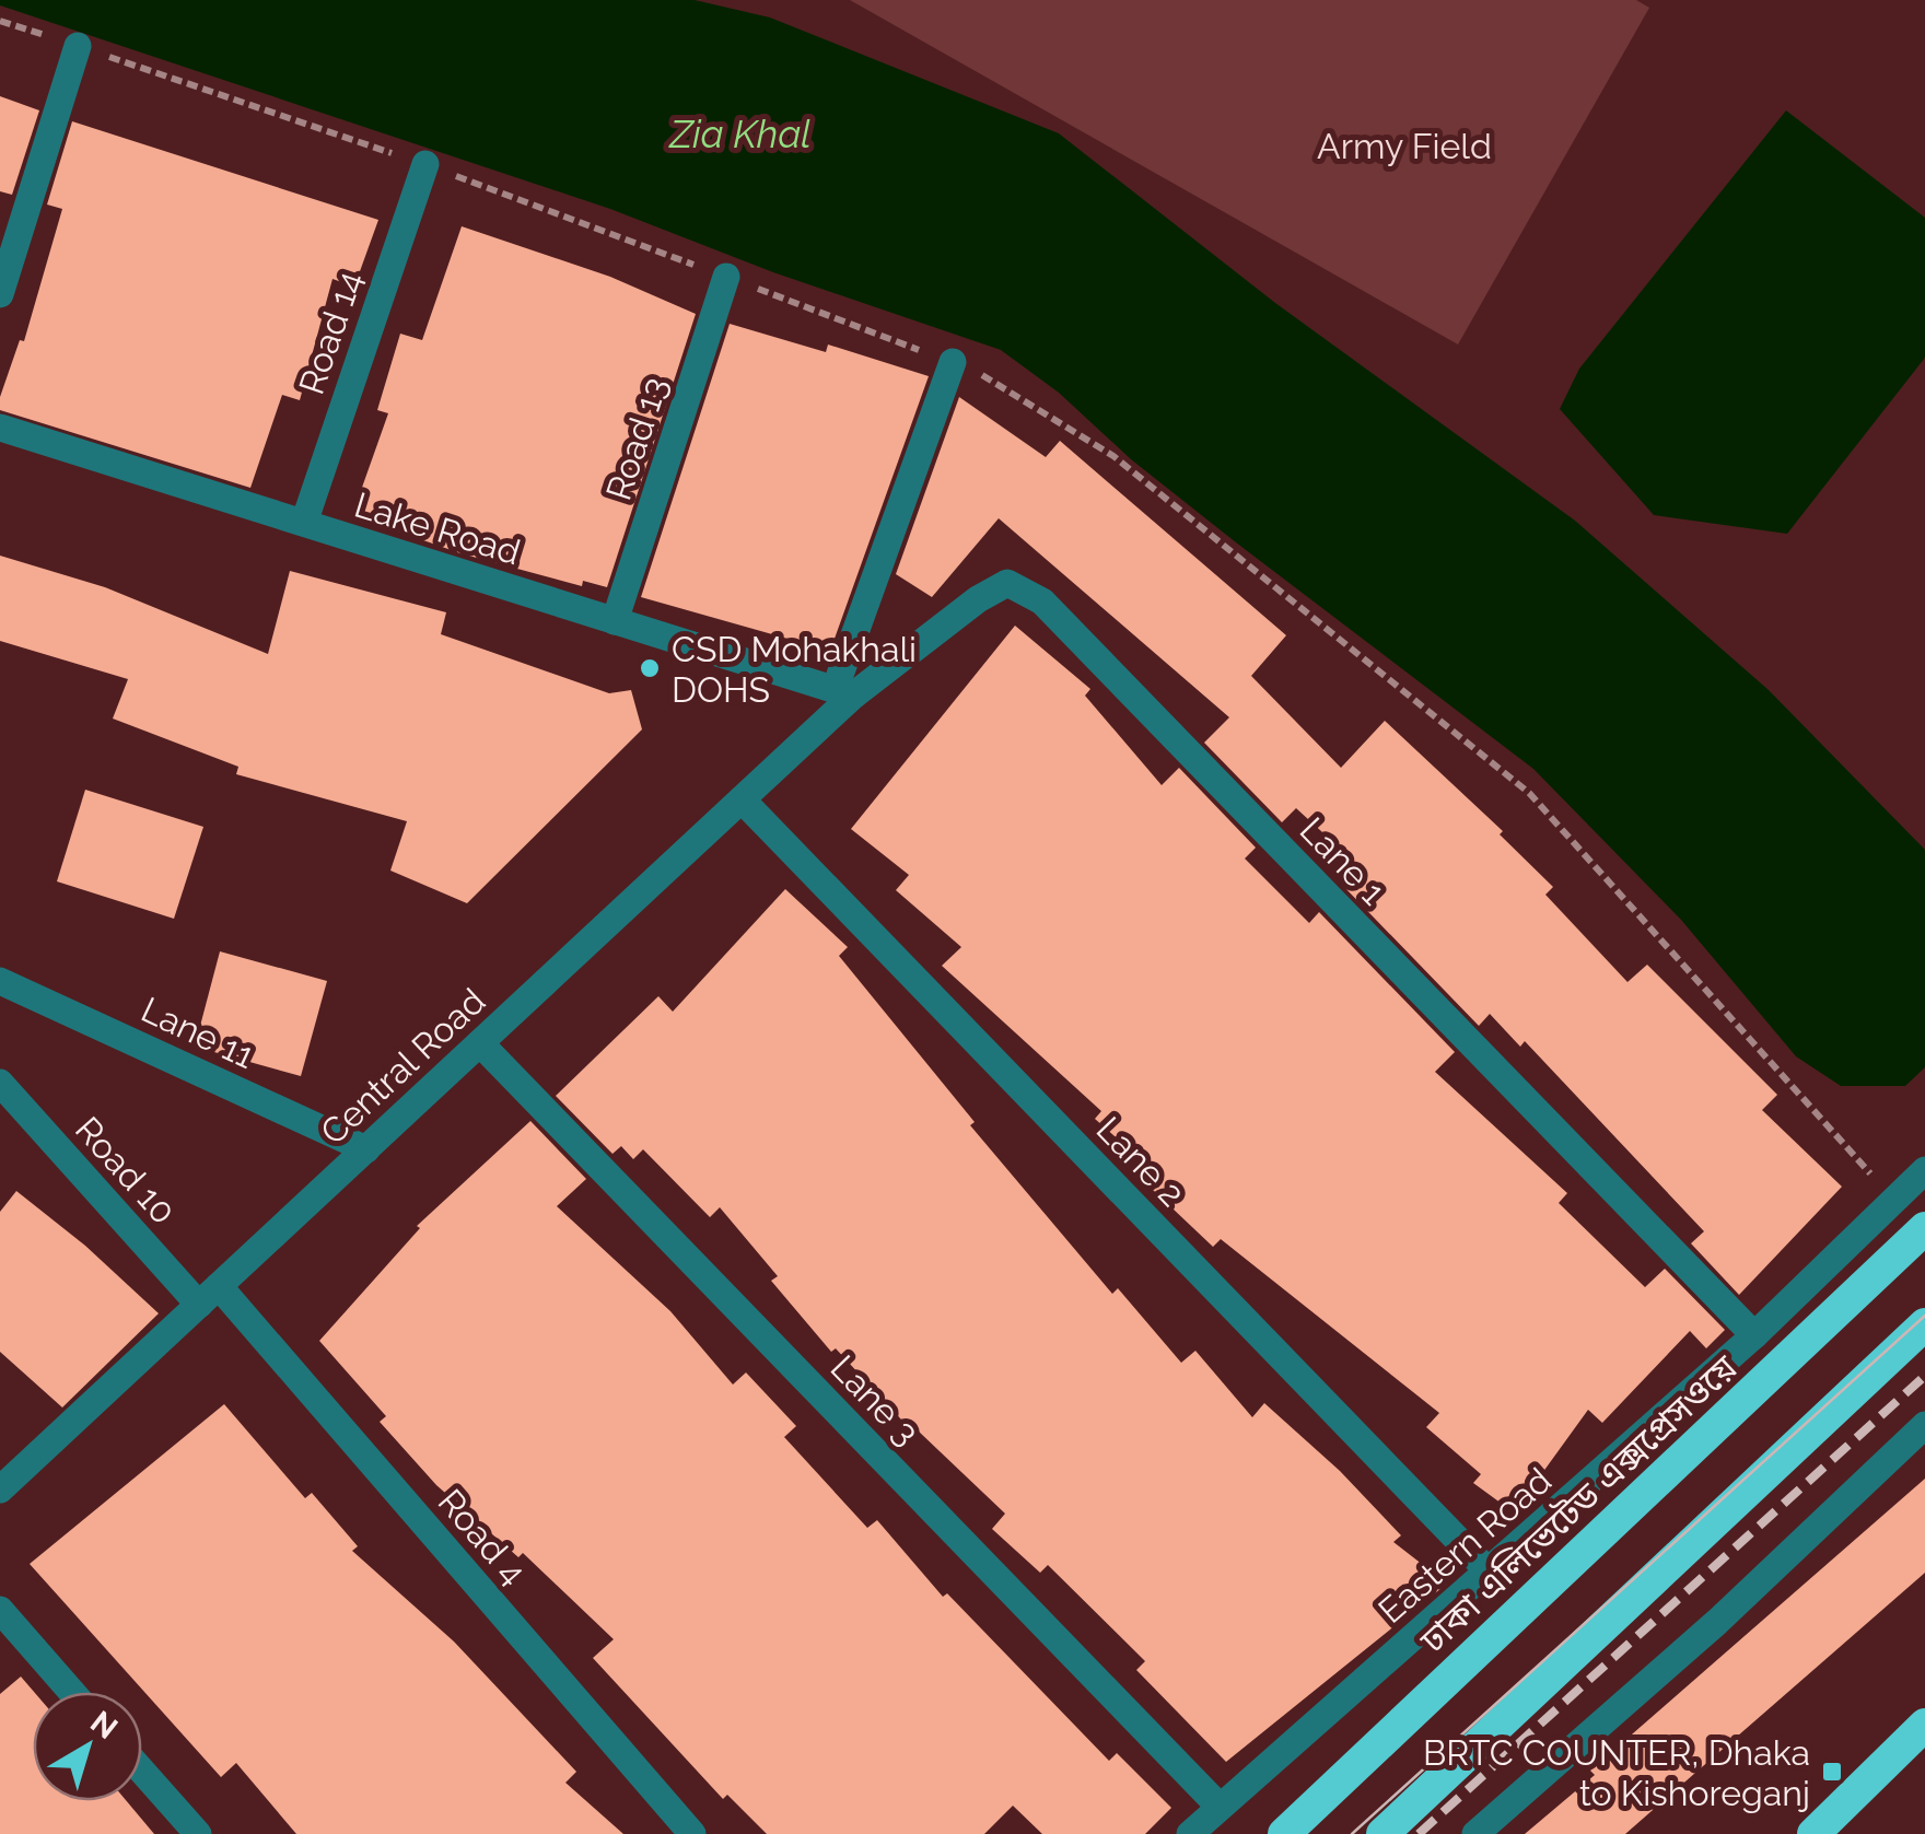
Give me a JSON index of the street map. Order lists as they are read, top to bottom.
{
  "streets": {
    "highway": ["ঢাকা এলিভেটেড এক্সপ্রেসওয়ে"],
    "street": [
      "Road 14",
      "Road 13",
      "Lake Road",
      "Lane 1",
      "Lane 11",
      "Central Road",
      "Lane 2",
      "Road 10",
      "Lane 3",
      "Road 4",
      "Eastern Road"
    ]
  },
  "crossings": [
    ["Road 14", "Lake Road"],
    ["Road 13", "Lake Road"],
    ["Lake Road", "Lane 1"],
    ["Lake Road", "Central Road"],
    ["Lane 1", "Central Road"],
    ["Lane 1", "Eastern Road"],
    ["Lane 11", "Central Road"],
    ["Central Road", "Lane 2"],
    ["Central Road", "Road 10"],
    ["Central Road", "Lane 3"],
    ["Central Road", "Road 4"],
    ["Lane 2", "Eastern Road"],
    ["Road 10", "Road 4"],
    ["Lane 3", "Eastern Road"]
  ],
  "water": ["Zia Khal"],
  "parks": ["Army Field"],
  "places": {
    "other": ["CSD Mohakhali DOHS"],
    "transit": ["BRTC COUNTER, Dhaka to Kishoreganj"]
  },
  "north": "top right"
}
